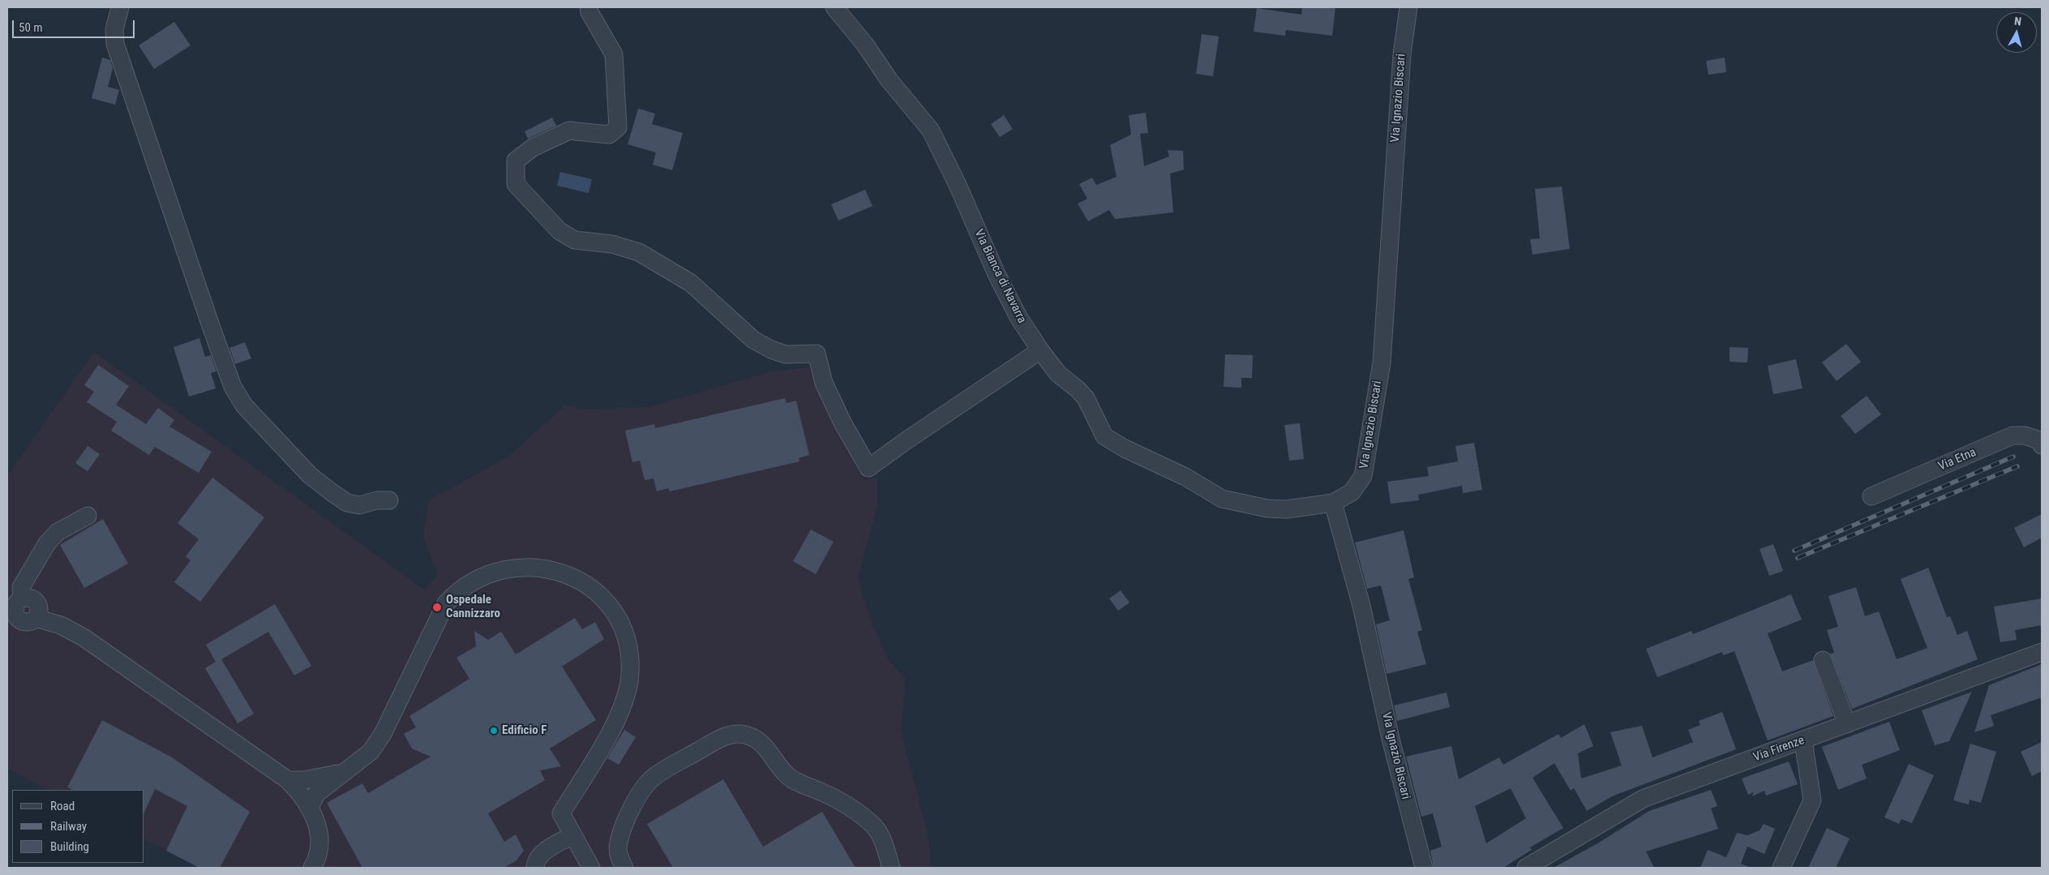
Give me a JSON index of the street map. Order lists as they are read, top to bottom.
{
  "streets": {
    "street": [
      "Via Ignazio Biscari",
      "Via Bianca di Navarra",
      "Via Etna",
      "Via Firenze"
    ]
  },
  "crossings": [
    ["Via Ignazio Biscari", "Via Bianca di Navarra"]
  ],
  "places": ["Ospedale Cannizzaro", "Edificio F"],
  "legend": ["Road", "Railway", "Building"],
  "scale_bar": "50 m",
  "north": "top"
}
